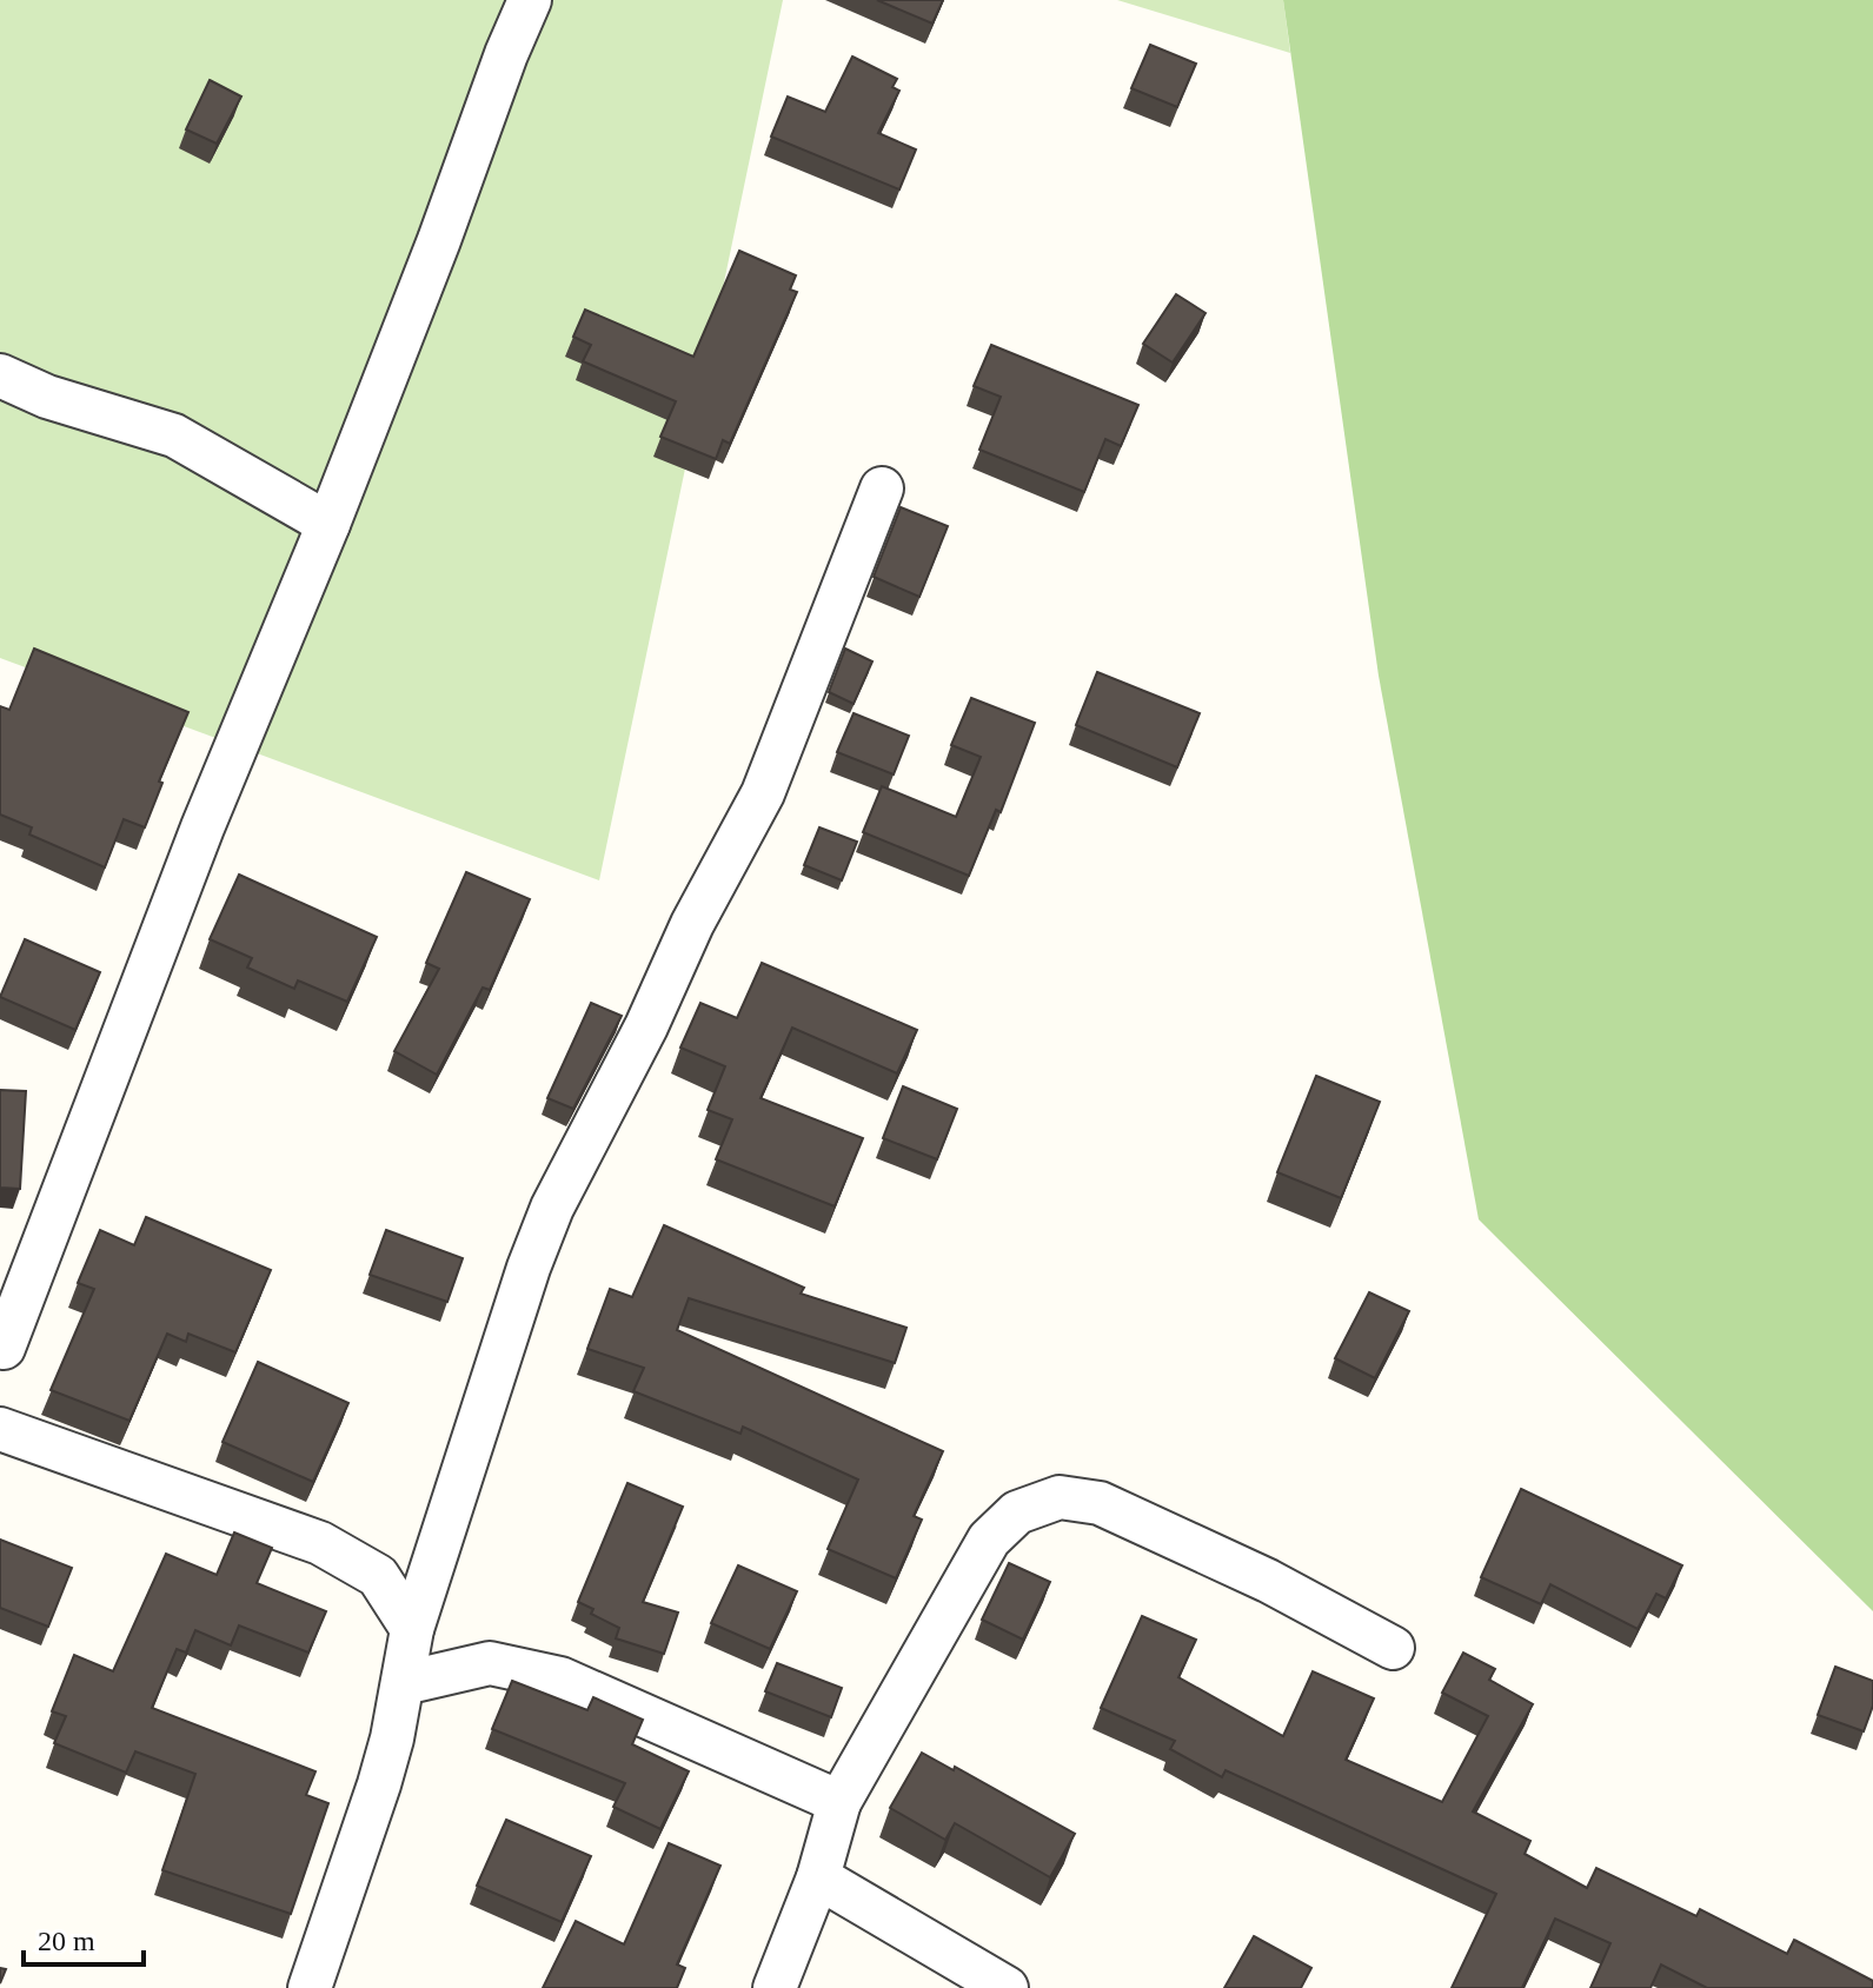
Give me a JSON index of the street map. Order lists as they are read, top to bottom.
{
  "scale_bar": "20 m"
}
